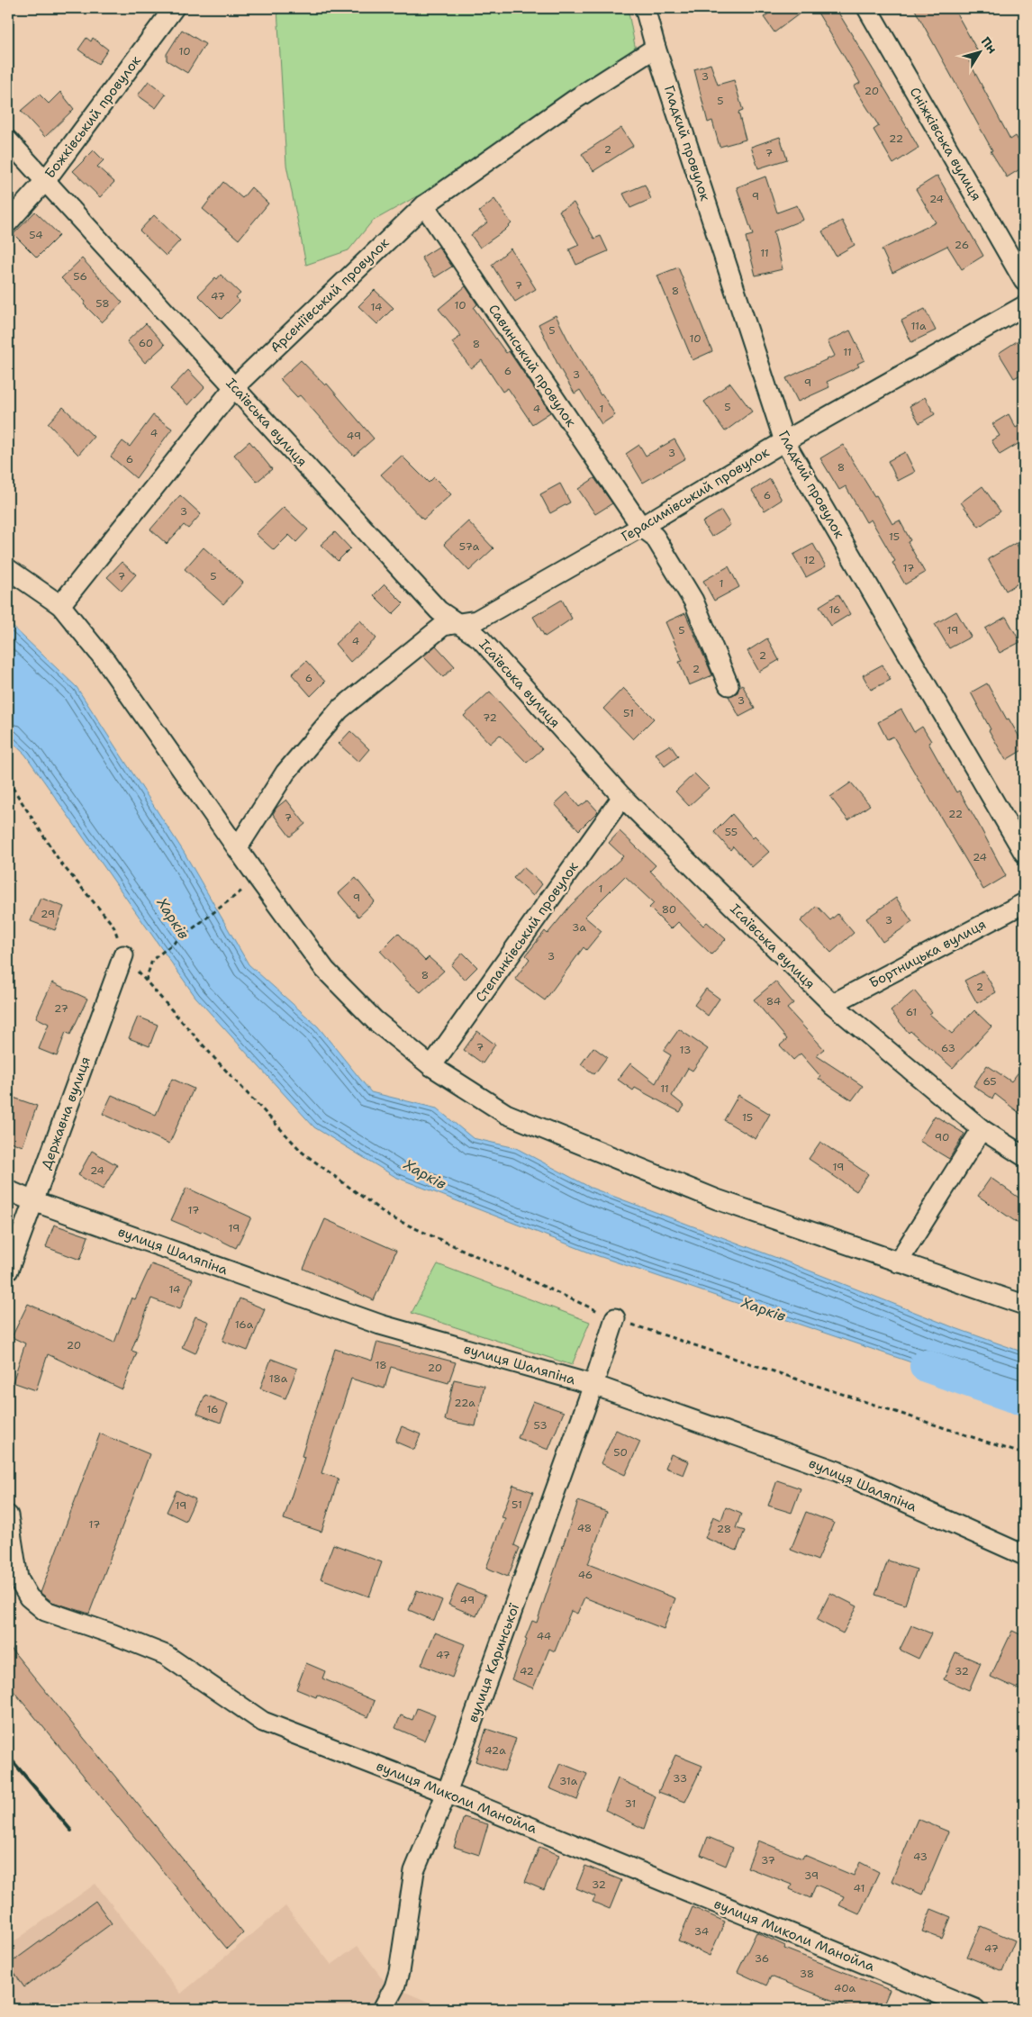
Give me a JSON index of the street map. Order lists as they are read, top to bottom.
{
  "streets": {
    "street": [
      "Божківський провулок",
      "Гладкий провулок",
      "Сніжківська вулиця",
      "Арсеніївський провулок",
      "Савинський провулок",
      "Ісаївська вулиця",
      "Герасимівський провулок",
      "Степанківський провулок",
      "Бортницька вулиця",
      "Державна вулиця",
      "вулиця Шаляпіна",
      "вулиця Каринської",
      "вулиця Миколи Манойла"
    ]
  },
  "crossings": [
    ["Божківський провулок", "Ісаївська вулиця"],
    ["Гладкий провулок", "Арсеніївський провулок"],
    ["Гладкий провулок", "Герасимівський провулок"],
    ["Арсеніївський провулок", "Савинський провулок"],
    ["Арсеніївський провулок", "Ісаївська вулиця"],
    ["Савинський провулок", "Герасимівський провулок"],
    ["Ісаївська вулиця", "Герасимівський провулок"],
    ["Ісаївська вулиця", "Степанківський провулок"],
    ["Ісаївська вулиця", "Бортницька вулиця"],
    ["Державна вулиця", "вулиця Шаляпіна"],
    ["вулиця Шаляпіна", "вулиця Каринської"],
    ["вулиця Каринської", "вулиця Миколи Манойла"]
  ],
  "water": ["Харків"],
  "house_numbers": [
    "10",
    "3",
    "20",
    "5",
    "22",
    "2",
    "7",
    "9",
    "24",
    "54",
    "26",
    "11",
    "56",
    "7",
    "8",
    "47",
    "58",
    "10",
    "14",
    "11а",
    "5",
    "10",
    "60",
    "8",
    "11",
    "6",
    "3",
    "9",
    "5",
    "4",
    "1",
    "4",
    "49",
    "3",
    "6",
    "8",
    "6",
    "3",
    "15",
    "57а",
    "12",
    "17",
    "7",
    "5",
    "1",
    "16",
    "5",
    "19",
    "4",
    "2",
    "2",
    "6",
    "3",
    "51",
    "72",
    "22",
    "7",
    "55",
    "24",
    "1",
    "9",
    "80",
    "29",
    "3",
    "3а",
    "3",
    "8",
    "2",
    "84",
    "27",
    "61",
    "7",
    "63",
    "13",
    "65",
    "11",
    "15",
    "90",
    "19",
    "24",
    "17",
    "19",
    "14",
    "16а",
    "20",
    "18",
    "20",
    "18а",
    "22а",
    "16",
    "53",
    "50",
    "51",
    "19",
    "17",
    "48",
    "28",
    "46",
    "49",
    "44",
    "47",
    "42",
    "32",
    "42а",
    "33",
    "31а",
    "31",
    "43",
    "37",
    "39",
    "32",
    "41",
    "34",
    "47",
    "36",
    "38",
    "40а"
  ],
  "north": "top right"
}
